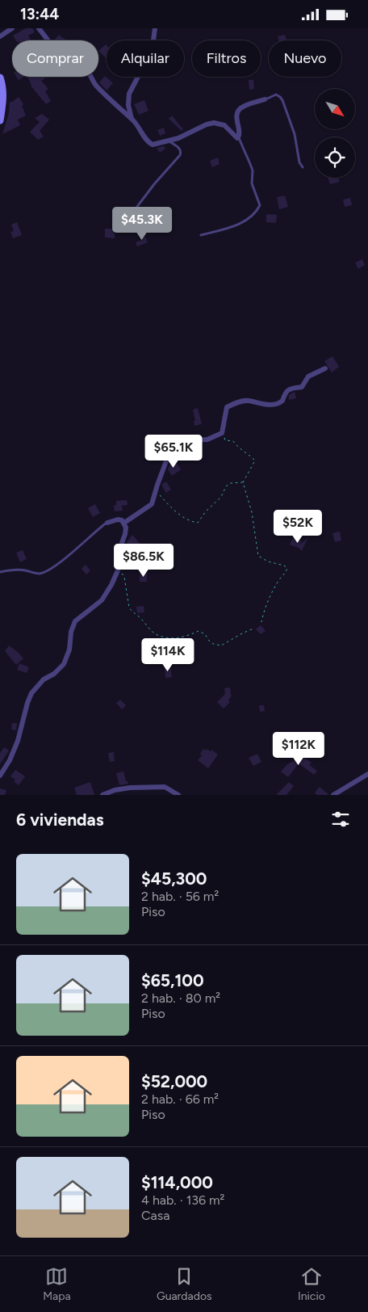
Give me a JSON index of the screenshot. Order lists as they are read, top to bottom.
{
  "north": "bottom right",
  "page": {
    "status": "13:44",
    "chip": [
      "Comprar",
      "Alquilar",
      "Filtros",
      "Nuevo"
    ],
    "price": [
      "$45.3K",
      "$65.1K",
      "$52K",
      "$86.5K",
      "$114K",
      "$112K"
    ],
    "heading": "6 viviendas",
    "list": [
      {
        "name": "$45,300",
        "note": "2 hab. · 56 m² · Piso"
      },
      {
        "name": "$65,100",
        "note": "2 hab. · 80 m² · Piso"
      },
      {
        "name": "$52,000",
        "note": "2 hab. · 66 m² · Piso"
      },
      {
        "name": "$114,000",
        "note": "4 hab. · 136 m² · Casa"
      }
    ],
    "tabs": ["Mapa", "Guardados", "Inicio"]
  }
}
